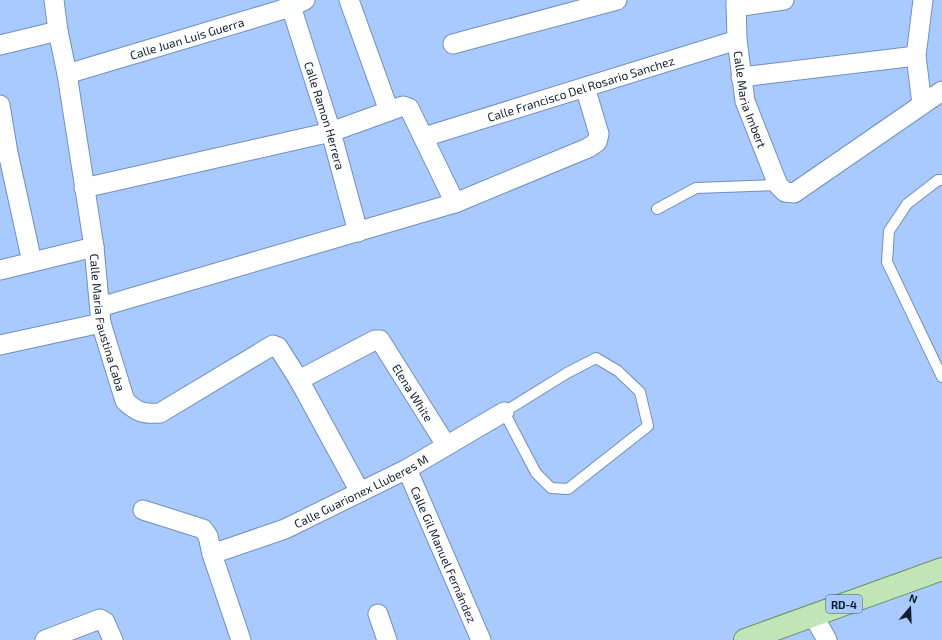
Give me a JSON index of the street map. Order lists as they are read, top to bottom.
{
  "streets": {
    "main road": ["RD-4"],
    "street": [
      "Calle Juan Luis Guerra",
      "Calle Francisco Del Rosario Sanchez",
      "Calle Maria Imbert",
      "Calle Ramon Herrera",
      "Calle Maria Faustina Caba",
      "Elena White",
      "Calle Guarionex Lluberes M",
      "Calle Gil Manuel Fernández"
    ]
  },
  "crossings": [
    ["Calle Juan Luis Guerra", "Calle Ramon Herrera"],
    ["Calle Juan Luis Guerra", "Calle Maria Faustina Caba"],
    ["Calle Francisco Del Rosario Sanchez", "Calle Maria Imbert"],
    ["Calle Maria Faustina Caba", "Elena White"],
    ["Calle Maria Faustina Caba", "Calle Guarionex Lluberes M"],
    ["Elena White", "Calle Guarionex Lluberes M"],
    ["Calle Guarionex Lluberes M", "Calle Gil Manuel Fernández"]
  ],
  "north": "top"
}
